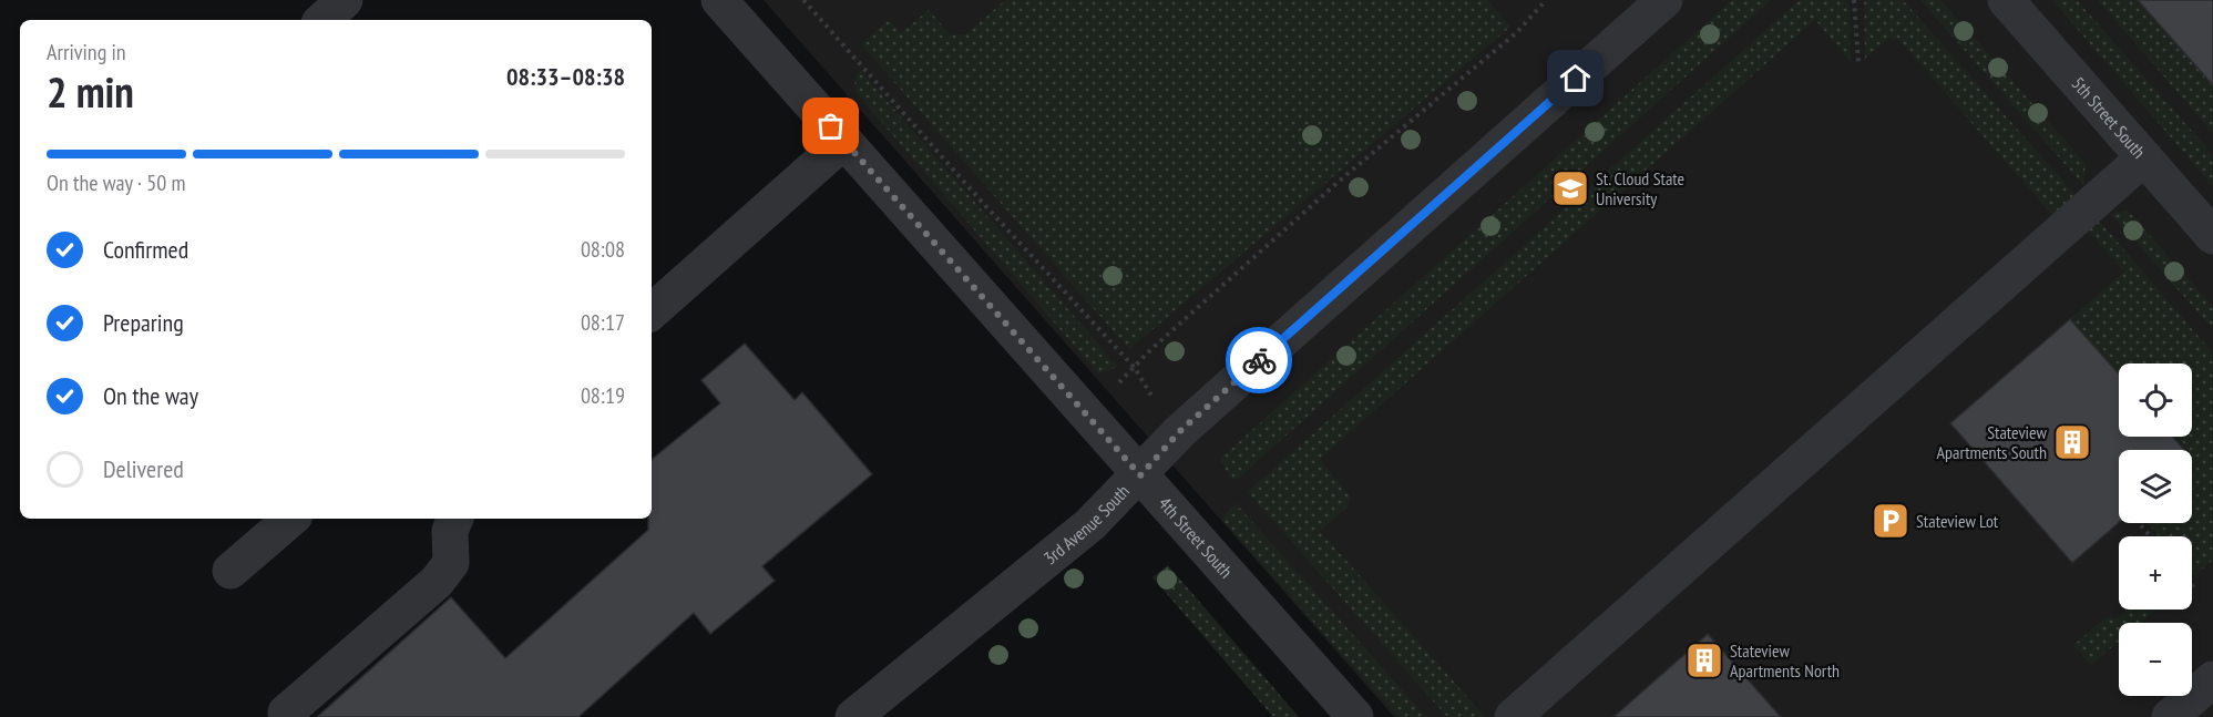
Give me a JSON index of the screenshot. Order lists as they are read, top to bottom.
{
  "streets": {
    "street": ["5th Street South", "3rd Avenue South", "4th Street South"]
  },
  "crossings": [
    ["3rd Avenue South", "4th Street South"]
  ],
  "places": {
    "school or university": ["St. Cloud State University"],
    "building": ["Stateview Apartments South", "Stateview Apartments North"],
    "parking": ["Stateview Lot"]
  },
  "page": {
    "heading": ["2 min", "Arriving in", "08:33–08:38"],
    "bar": "On the way · 50 m",
    "list": [
      ["Confirmed", "08:08"],
      ["Preparing", "08:17"],
      ["On the way", "08:19"],
      "Delivered"
    ],
    "map_buttons": ["+", "−"]
  }
}
